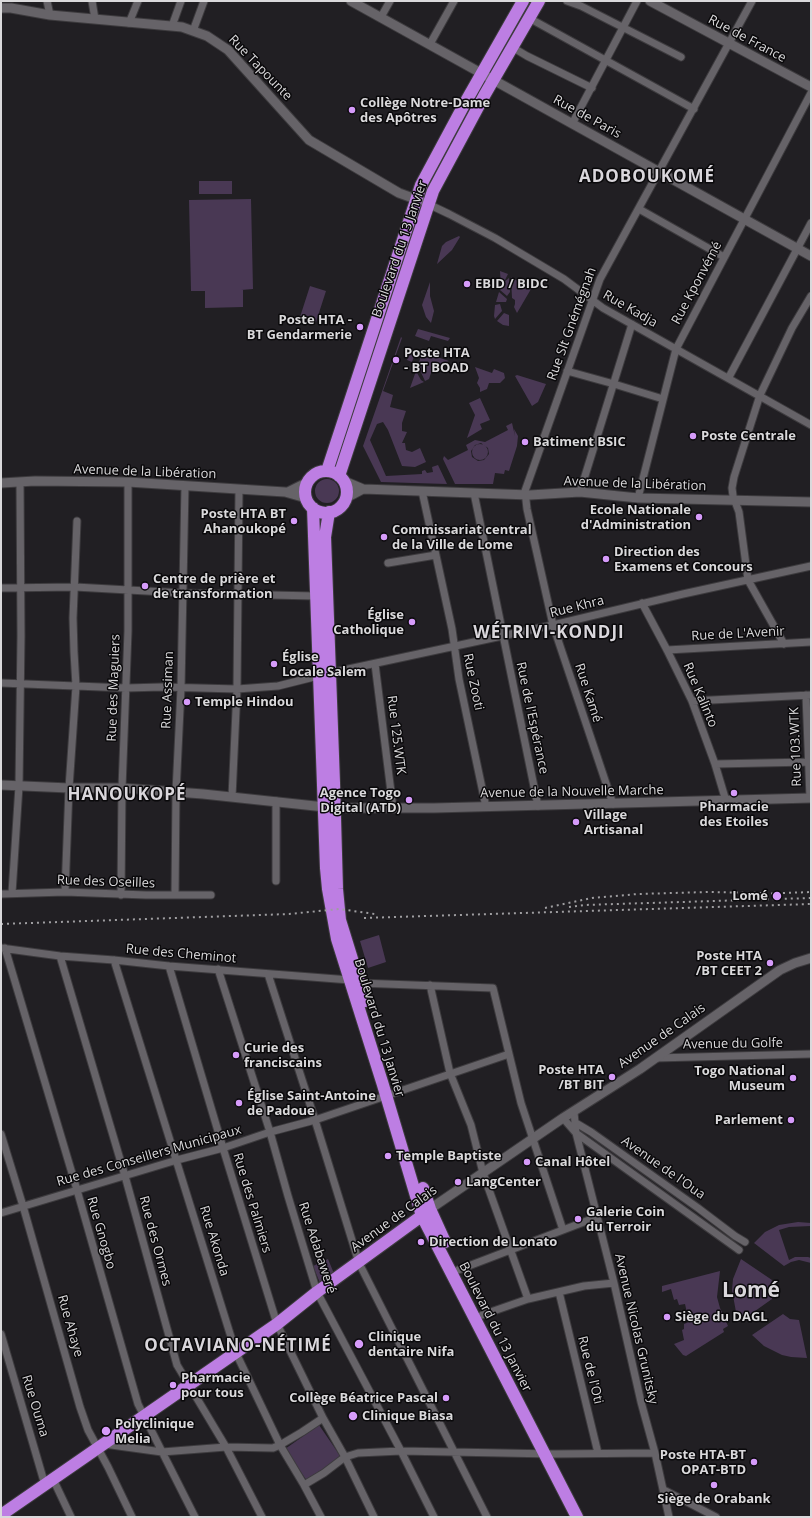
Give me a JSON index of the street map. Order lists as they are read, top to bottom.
{
  "streets": {
    "highway": ["Boulevard du 13 Janvier", "Avenue de Calais"],
    "street": [
      "Rue de France",
      "Rue Tapounte",
      "Rue de Paris",
      "Rue Kponvémé",
      "Rue Kadja",
      "Rue Slt Gnémégnah",
      "Avenue de la Libération",
      "Rue Khra",
      "Rue de L'Avenir",
      "Rue Zooti",
      "Rue des Maguiers",
      "Rue Assiman",
      "Rue Kamé",
      "Rue Kalinto",
      "Rue de l'Espérance",
      "Rue 125.WTK",
      "Rue 103.WTK",
      "Avenue de la Nouvelle Marche",
      "Rue des Oseilles",
      "Rue des Cheminot",
      "Avenue du Golfe",
      "Rue des Conseillers Municipaux",
      "Avenue de l'Oua",
      "Rue des Palmiers",
      "Rue Gnogbo",
      "Rue des Ormes",
      "Rue Akonda",
      "Rue Adabaweré",
      "Rue Ahaye",
      "Avenue Nicolas Grunitsky",
      "Rue de l'Oti",
      "Rue Ouma"
    ]
  },
  "crossings": [
    ["Rue de France", "Rue Slt Gnémégnah"],
    ["Rue Tapounte", "Boulevard du 13 Janvier"],
    ["Rue Tapounte", "Rue Kadja"],
    ["Rue de Paris", "Boulevard du 13 Janvier"],
    ["Rue de Paris", "Rue Kponvémé"],
    ["Rue de Paris", "Rue Slt Gnémégnah"],
    ["Boulevard du 13 Janvier", "Rue Kadja"],
    ["Boulevard du 13 Janvier", "Avenue de la Libération"],
    ["Boulevard du 13 Janvier", "Rue Khra"],
    ["Boulevard du 13 Janvier", "Avenue de la Nouvelle Marche"],
    ["Boulevard du 13 Janvier", "Rue des Cheminot"],
    ["Boulevard du 13 Janvier", "Avenue de Calais"],
    ["Boulevard du 13 Janvier", "Rue des Conseillers Municipaux"],
    ["Rue Kponvémé", "Rue Kadja"],
    ["Rue Kponvémé", "Avenue de la Libération"],
    ["Rue Kadja", "Rue Slt Gnémégnah"],
    ["Rue Slt Gnémégnah", "Avenue de la Libération"],
    ["Rue Slt Gnémégnah", "Rue Kamé"],
    ["Avenue de la Libération", "Rue Zooti"],
    ["Avenue de la Libération", "Rue des Maguiers"],
    ["Avenue de la Libération", "Rue Assiman"],
    ["Avenue de la Libération", "Rue Kamé"],
    ["Avenue de la Libération", "Rue de l'Espérance"],
    ["Rue Khra", "Rue Zooti"],
    ["Rue Khra", "Rue des Maguiers"],
    ["Rue Khra", "Rue Assiman"],
    ["Rue Khra", "Rue Kamé"],
    ["Rue Khra", "Rue Kalinto"],
    ["Rue Khra", "Rue de l'Espérance"],
    ["Rue Khra", "Rue 125.WTK"],
    ["Rue de L'Avenir", "Rue Kalinto"],
    ["Rue Zooti", "Avenue de la Nouvelle Marche"],
    ["Rue des Maguiers", "Avenue de la Nouvelle Marche"],
    ["Rue des Maguiers", "Rue des Oseilles"],
    ["Rue Assiman", "Avenue de la Nouvelle Marche"],
    ["Rue Assiman", "Rue des Oseilles"],
    ["Rue Kamé", "Avenue de la Nouvelle Marche"],
    ["Rue Kalinto", "Avenue de la Nouvelle Marche"],
    ["Rue de l'Espérance", "Avenue de la Nouvelle Marche"],
    ["Rue 125.WTK", "Avenue de la Nouvelle Marche"],
    ["Rue 103.WTK", "Avenue de la Nouvelle Marche"],
    ["Rue des Cheminot", "Rue des Conseillers Municipaux"],
    ["Rue des Cheminot", "Rue des Palmiers"],
    ["Rue des Cheminot", "Rue Gnogbo"],
    ["Rue des Cheminot", "Rue des Ormes"],
    ["Rue des Cheminot", "Rue Akonda"],
    ["Rue des Cheminot", "Rue Adabaweré"],
    ["Avenue de Calais", "Avenue du Golfe"],
    ["Avenue de Calais", "Rue des Palmiers"],
    ["Avenue de Calais", "Rue Gnogbo"],
    ["Avenue de Calais", "Rue des Ormes"],
    ["Avenue de Calais", "Rue Akonda"],
    ["Avenue de Calais", "Rue Adabaweré"],
    ["Avenue de Calais", "Rue Ahaye"],
    ["Avenue de Calais", "Rue Ouma"],
    ["Rue des Conseillers Municipaux", "Rue des Palmiers"],
    ["Rue des Conseillers Municipaux", "Rue Gnogbo"],
    ["Rue des Conseillers Municipaux", "Rue des Ormes"],
    ["Rue des Conseillers Municipaux", "Rue Akonda"],
    ["Rue des Conseillers Municipaux", "Rue Adabaweré"],
    ["Rue des Conseillers Municipaux", "Rue Ahaye"],
    ["Avenue de l'Oua", "Avenue Nicolas Grunitsky"]
  ],
  "districts": [
    "ADOBOUKOMÉ",
    "WÉTRIVI-KONDJI",
    "HANOUKOPÉ",
    "Lomé",
    "OCTAVIANO-NÉTIMÉ"
  ],
  "places": [
    "Collège Notre-Dame des Apôtres",
    "EBID / BIDC",
    "Poste HTA - BT Gendarmerie",
    "Poste HTA - BT BOAD",
    "Poste Centrale",
    "Batiment BSIC",
    "Ecole Nationale d'Administration",
    "Poste HTA BT Ahanoukopé",
    "Commissariat central de la Ville de Lome",
    "Direction des Examens et Concours",
    "Centre de prière et de transformation",
    "Église Catholique",
    "Église Locale Salem",
    "Temple Hindou",
    "Pharmacie des Etoiles",
    "Agence Togo Digital (ATD)",
    "Village Artisanal",
    "Lomé",
    "Poste HTA /BT CEET 2",
    "Curie des franciscains",
    "Poste HTA /BT BIT",
    "Togo National Museum",
    "Église Saint-Antoine de Padoue",
    "Parlement",
    "Temple Baptiste",
    "Canal Hôtel",
    "LangCenter",
    "Galerie Coin du Terroir",
    "Direction de Lonato",
    "Siège du DAGL",
    "Clinique dentaire Nifa",
    "Pharmacie pour tous",
    "Collège Béatrice Pascal",
    "Clinique Biasa",
    "Polyclinique Melia",
    "Poste HTA-BT OPAT-BTD",
    "Siège de Orabank"
  ]
}
